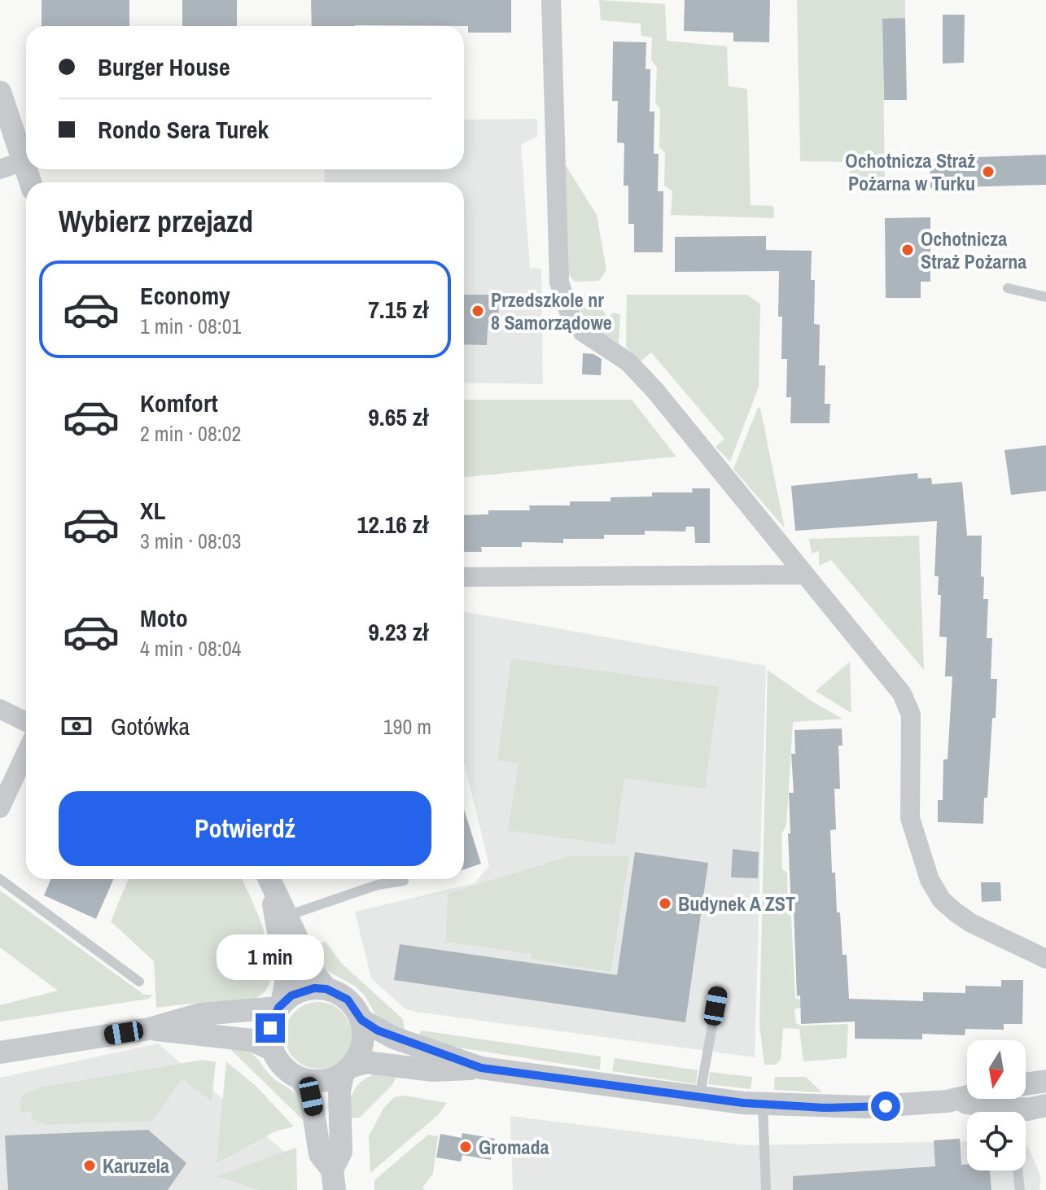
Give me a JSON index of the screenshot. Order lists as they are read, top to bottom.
{
  "places": [
    "Ochotnicza Straż Pożarna w Turku",
    "Ochotnicza Straż Pożarna",
    "Przedszkole nr 8 Samorządowe",
    "Budynek A ZST",
    "Gromada",
    "Karuzela"
  ],
  "north": "bottom",
  "page": {
    "banner": ["Burger House", "Rondo Sera Turek"],
    "heading": "Wybierz przejazd",
    "list": [
      {
        "name": "Economy",
        "note": "1 min · 08:01",
        "value": "7.15 zł"
      },
      {
        "name": "Komfort",
        "note": "2 min · 08:02",
        "value": "9.65 zł"
      },
      {
        "name": "XL",
        "note": "3 min · 08:03",
        "value": "12.16 zł"
      },
      {
        "name": "Moto",
        "note": "4 min · 08:04",
        "value": "9.23 zł"
      }
    ],
    "pay": ["Gotówka", "190 m"],
    "buttons": "Potwierdź",
    "bubble": "1 min"
  }
}
